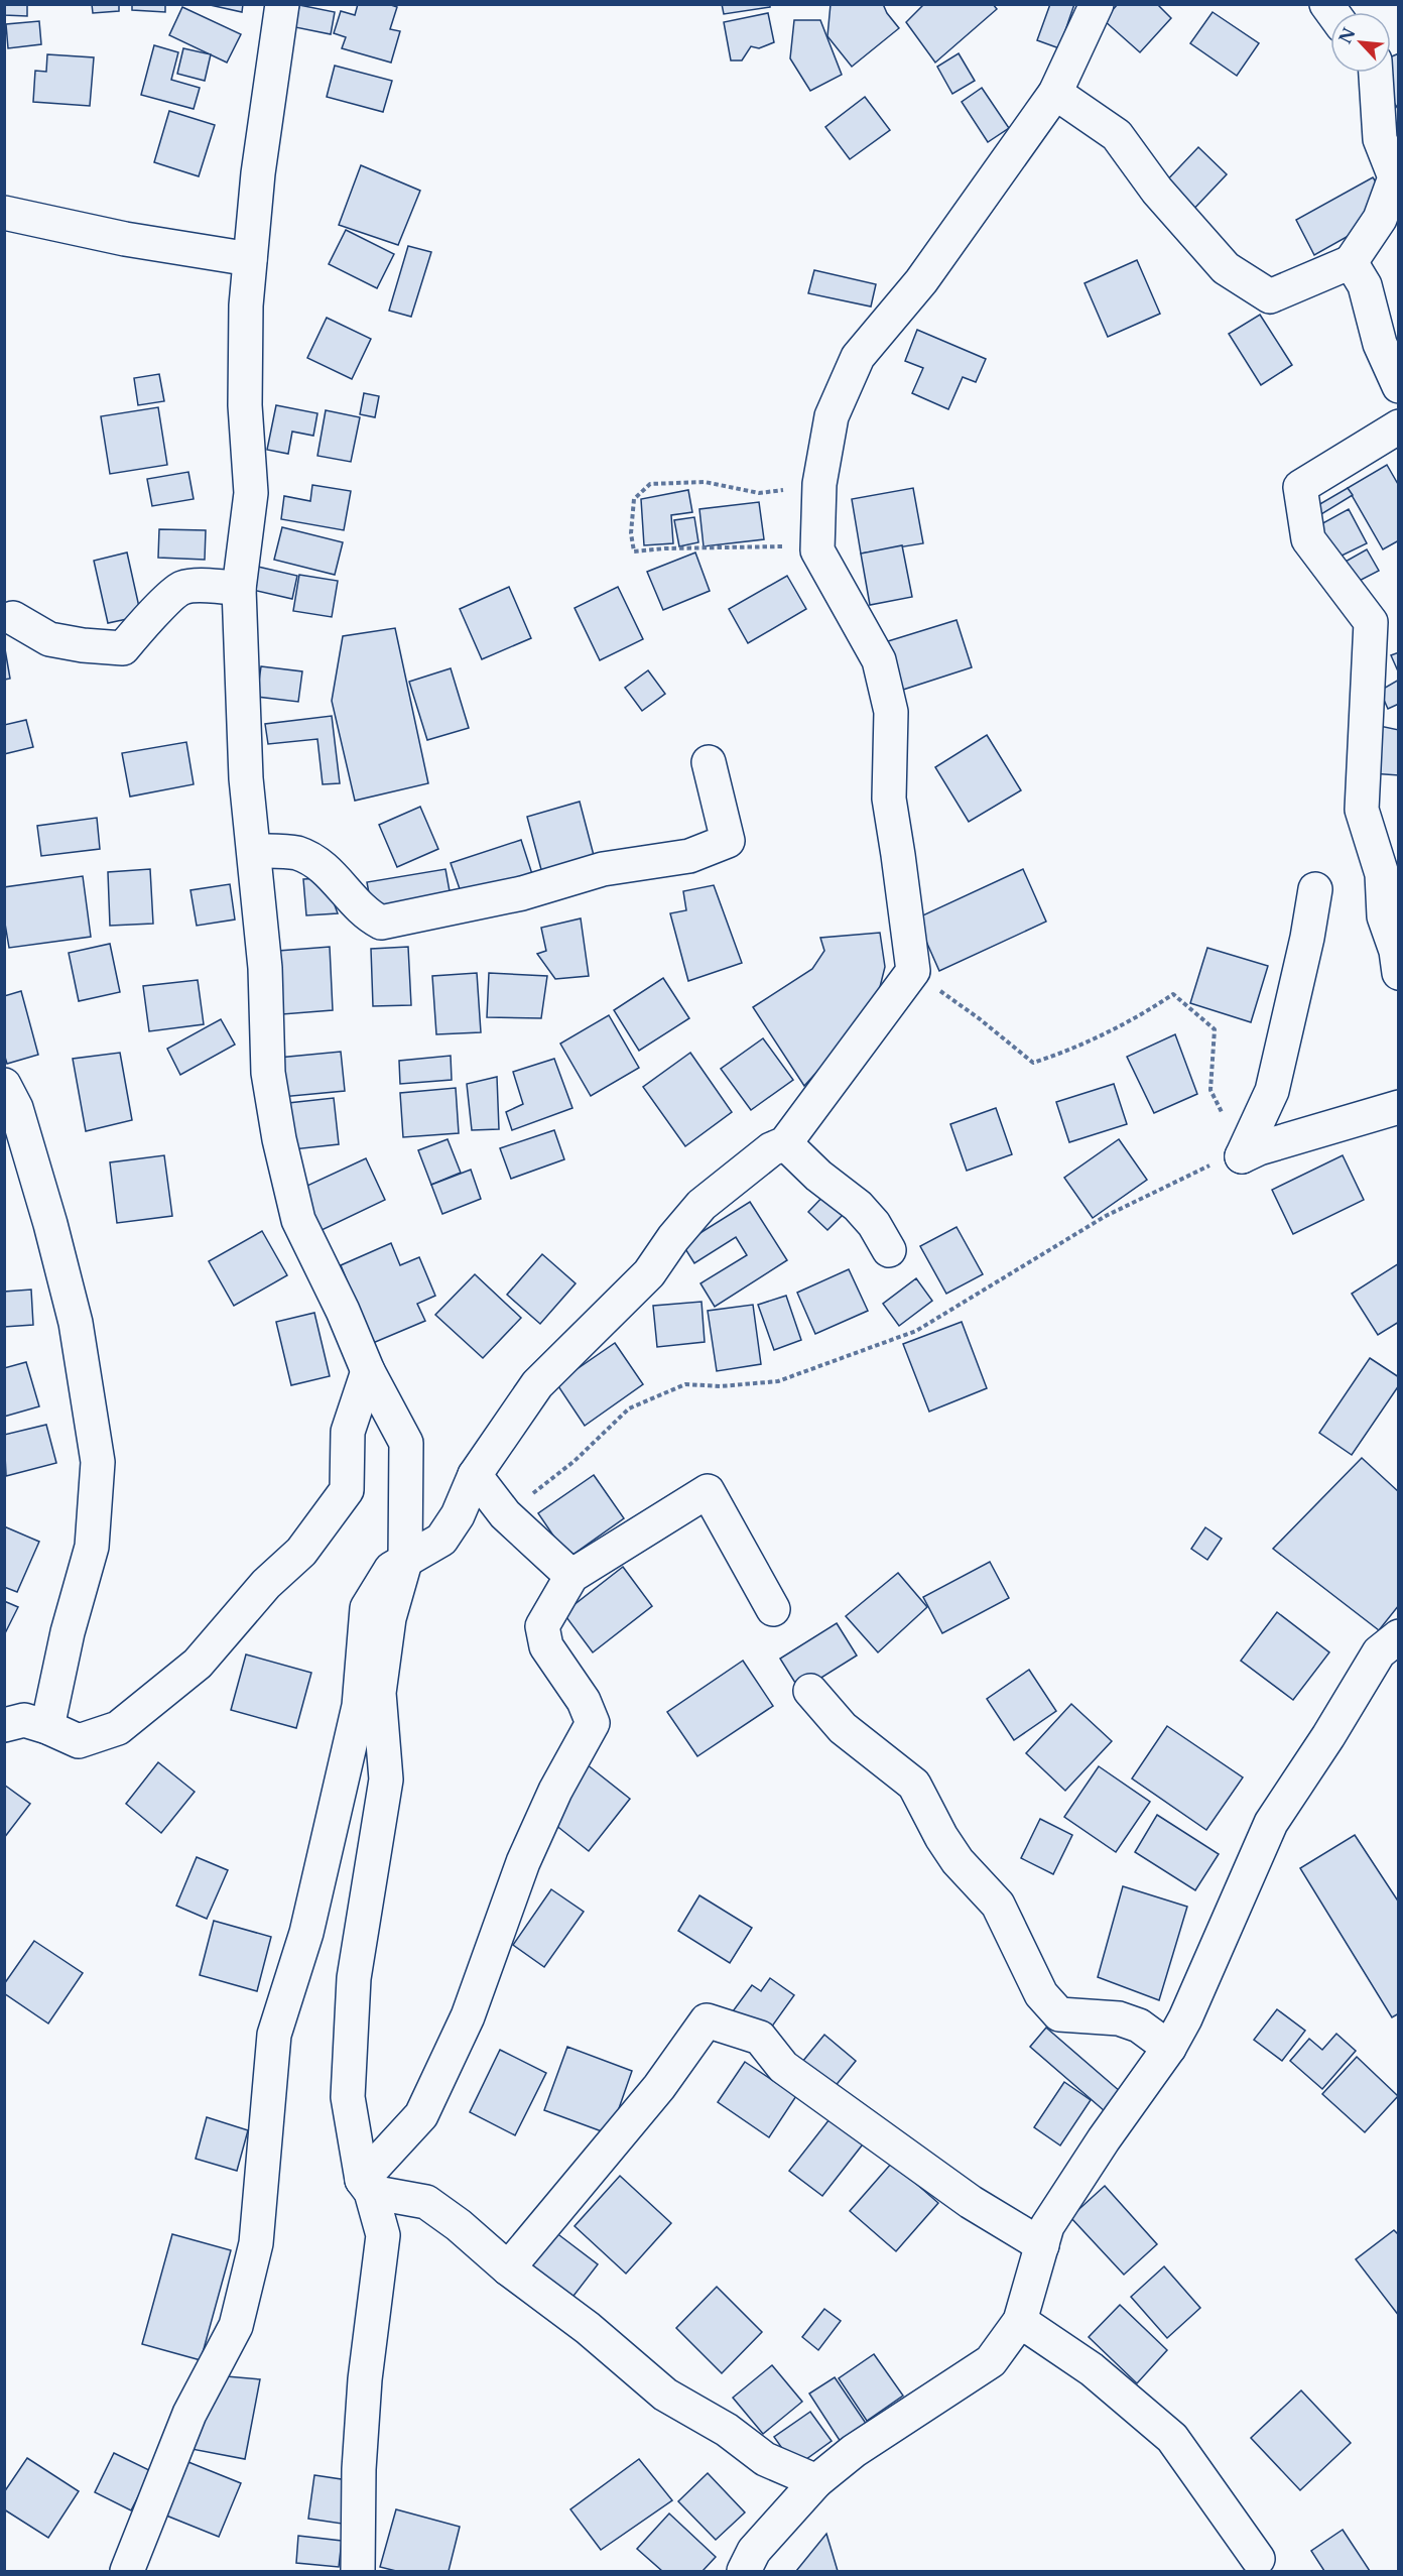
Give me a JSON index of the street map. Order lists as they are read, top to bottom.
{
  "north": "top left"
}
